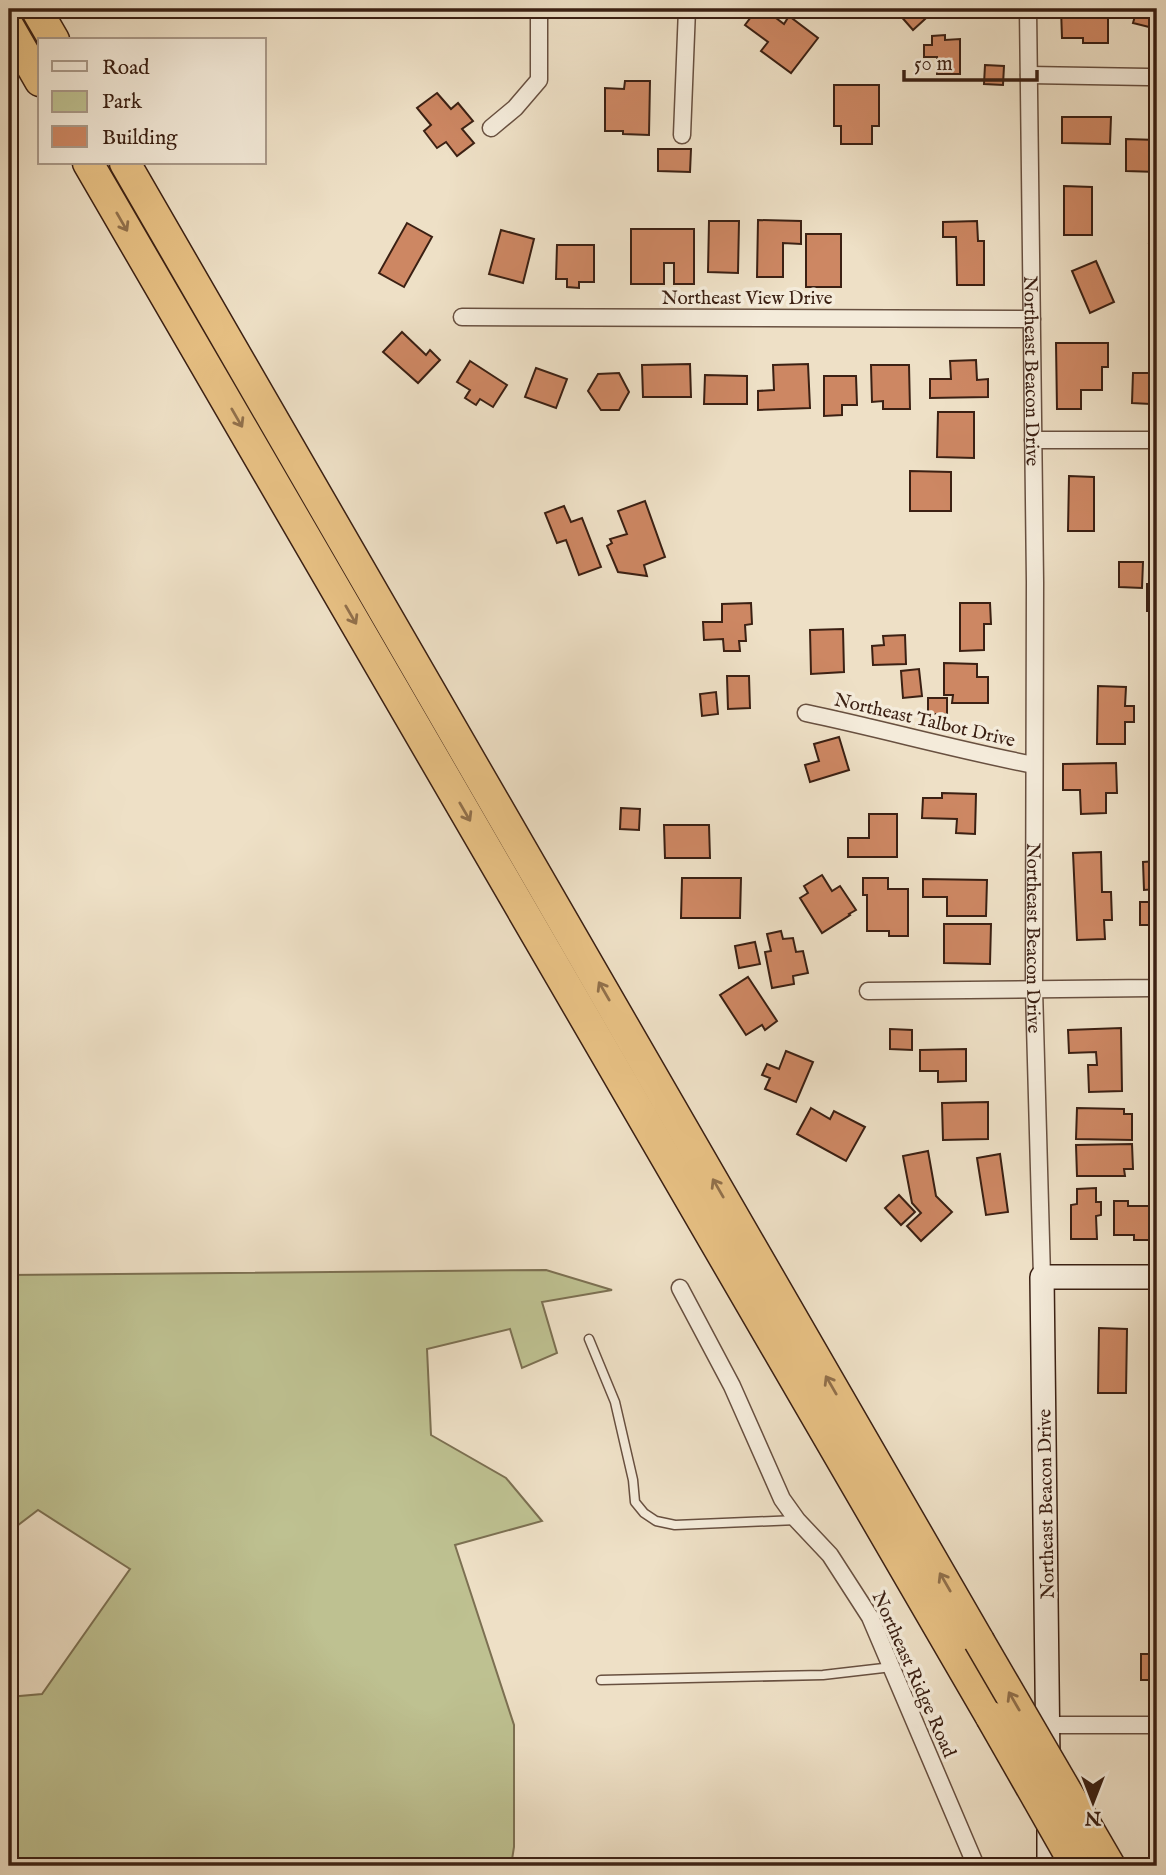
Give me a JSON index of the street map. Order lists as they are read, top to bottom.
{
  "streets": {
    "street": [
      "Northeast View Drive",
      "Northeast Beacon Drive",
      "Northeast Talbot Drive",
      "Northeast Ridge Road"
    ]
  },
  "crossings": [
    ["Northeast View Drive", "Northeast Beacon Drive"],
    ["Northeast Beacon Drive", "Northeast Talbot Drive"]
  ],
  "legend": ["Road", "Park", "Building"],
  "scale_bar": "50 m",
  "north": "bottom"
}
